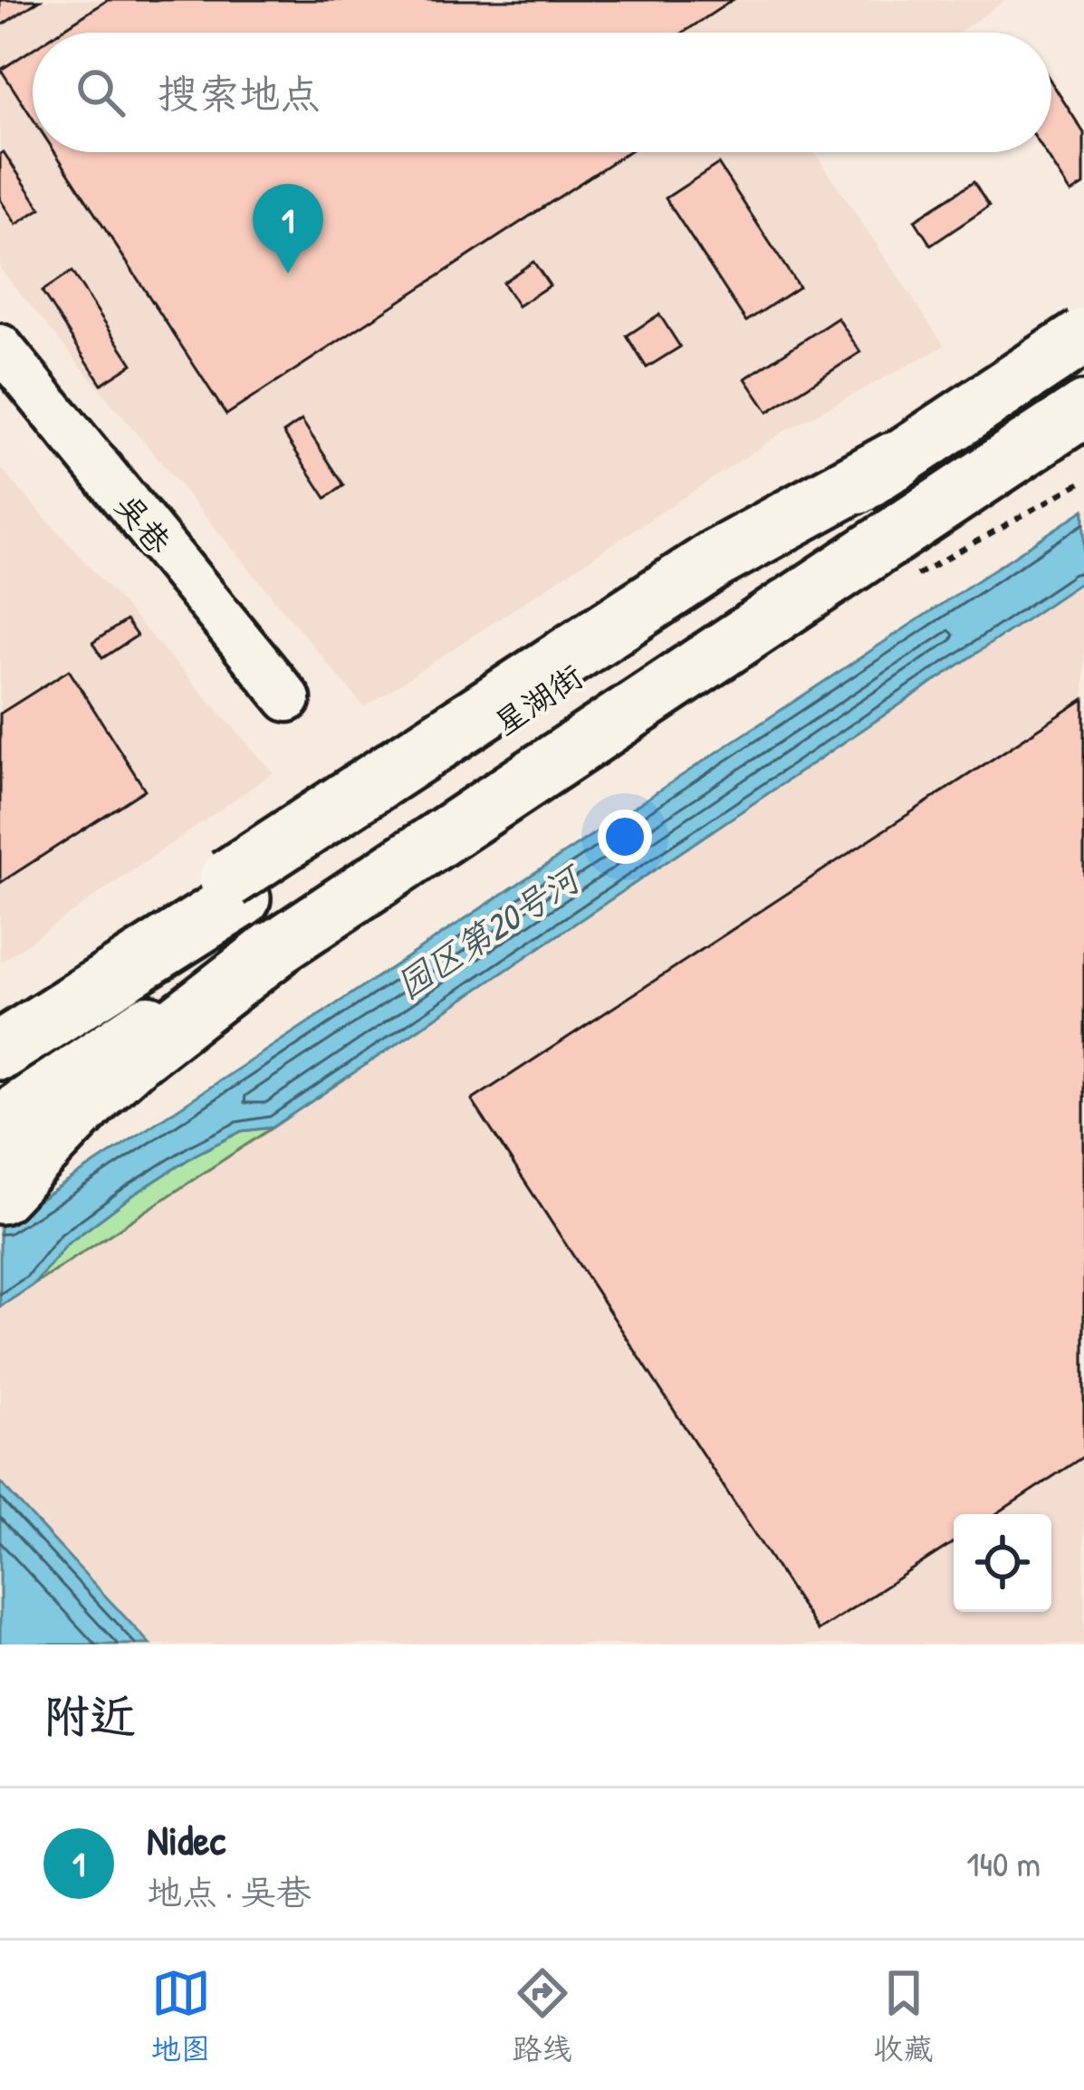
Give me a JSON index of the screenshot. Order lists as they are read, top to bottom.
{
  "streets": {
    "main road": ["星湖街"],
    "street": ["吴巷"]
  },
  "water": ["园区第20号河"],
  "page": {
    "search": "搜索地点",
    "pins": "1",
    "heading": "附近",
    "list": [
      {
        "mark": "1",
        "name": "Nidec",
        "note": "地点 · 吴巷",
        "value": "140 m"
      }
    ],
    "nav": ["地图", "路线", "收藏"]
  }
}
